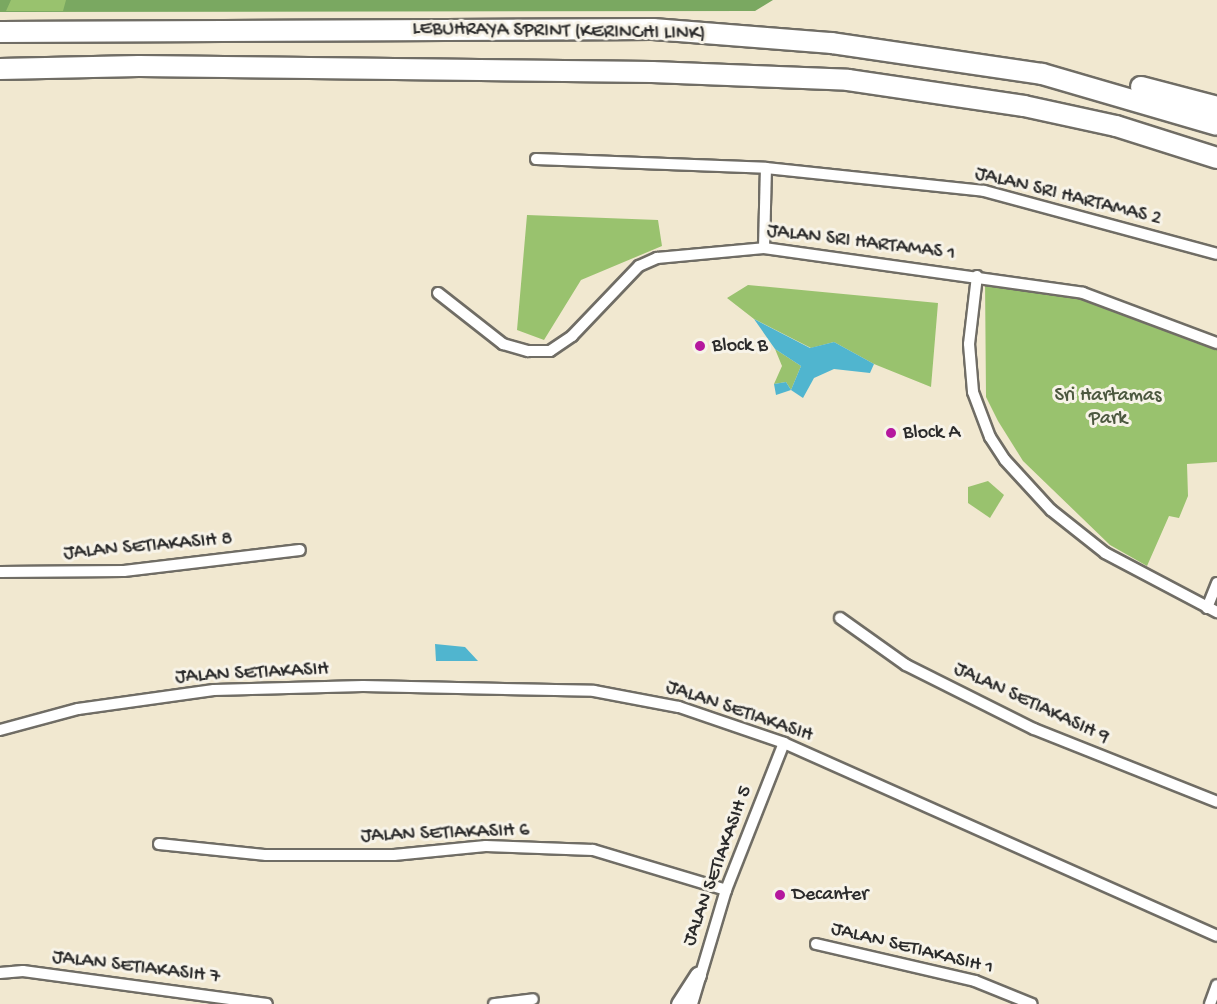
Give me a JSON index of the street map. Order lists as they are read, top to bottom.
{
  "streets": {
    "highway": ["LEBUHRAYA SPRINT (KERINCHI LINK)"],
    "street": [
      "JALAN SRI HARTAMAS 2",
      "JALAN SRI HARTAMAS 1",
      "JALAN SETIAKASIH 8",
      "JALAN SETIAKASIH",
      "JALAN SETIAKASIH 9",
      "JALAN SETIAKASIH 6",
      "JALAN SETIAKASIH 5",
      "JALAN SETIAKASIH 1",
      "JALAN SETIAKASIH 7"
    ]
  },
  "crossings": [
    ["JALAN SETIAKASIH", "JALAN SETIAKASIH 5"],
    ["JALAN SETIAKASIH 6", "JALAN SETIAKASIH 5"]
  ],
  "parks": ["Sri Hartamas Park"],
  "places": ["Block B", "Block A", "Decanter"]
}
